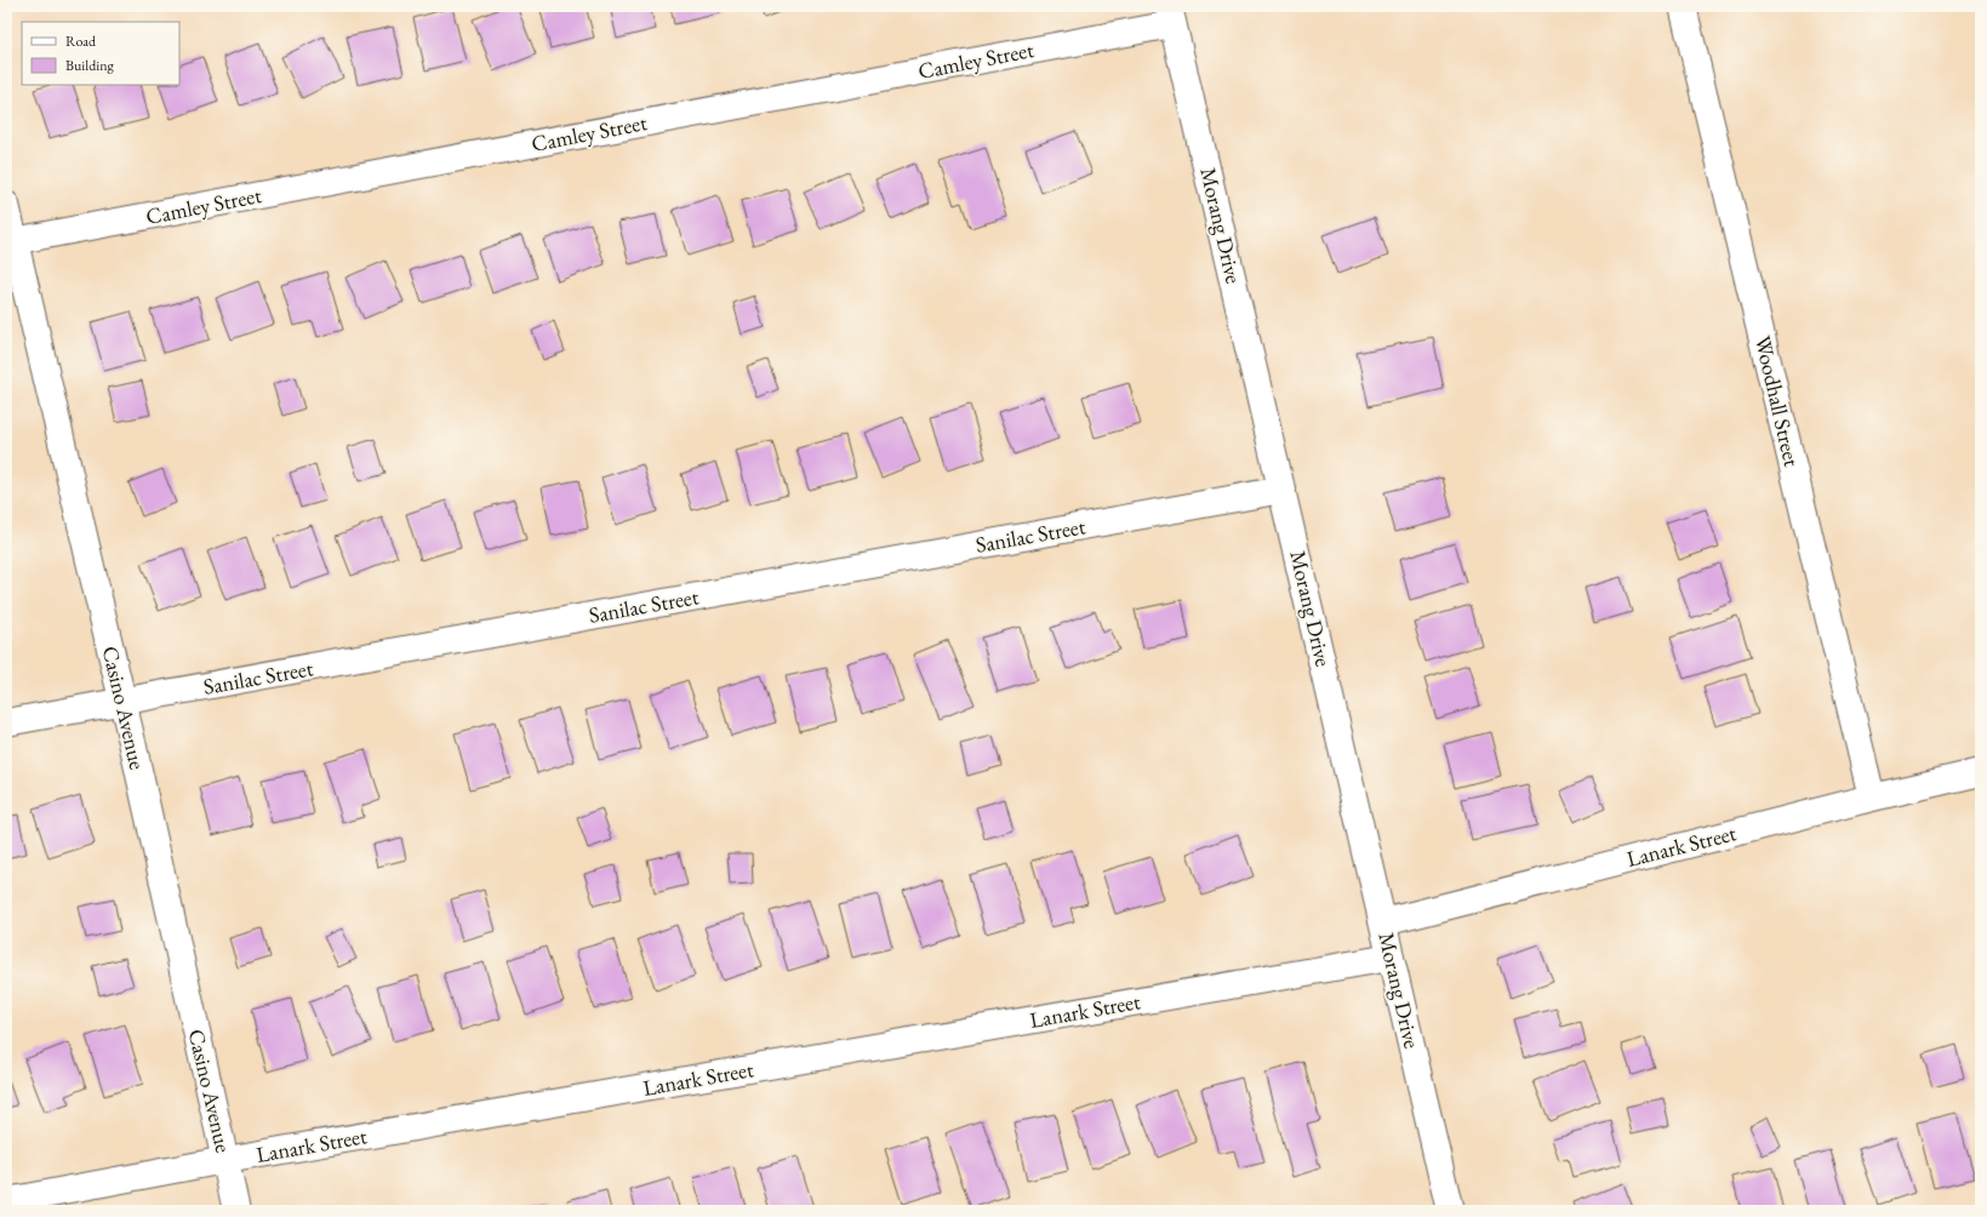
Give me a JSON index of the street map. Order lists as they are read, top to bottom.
{
  "streets": {
    "street": [
      "Camley Street",
      "Morang Drive",
      "Woodhall Street",
      "Sanilac Street",
      "Casino Avenue",
      "Lanark Street"
    ]
  },
  "crossings": [
    ["Camley Street", "Morang Drive"],
    ["Camley Street", "Casino Avenue"],
    ["Morang Drive", "Sanilac Street"],
    ["Morang Drive", "Lanark Street"],
    ["Woodhall Street", "Lanark Street"],
    ["Sanilac Street", "Casino Avenue"],
    ["Casino Avenue", "Lanark Street"]
  ],
  "legend": ["Road", "Building"]
}
